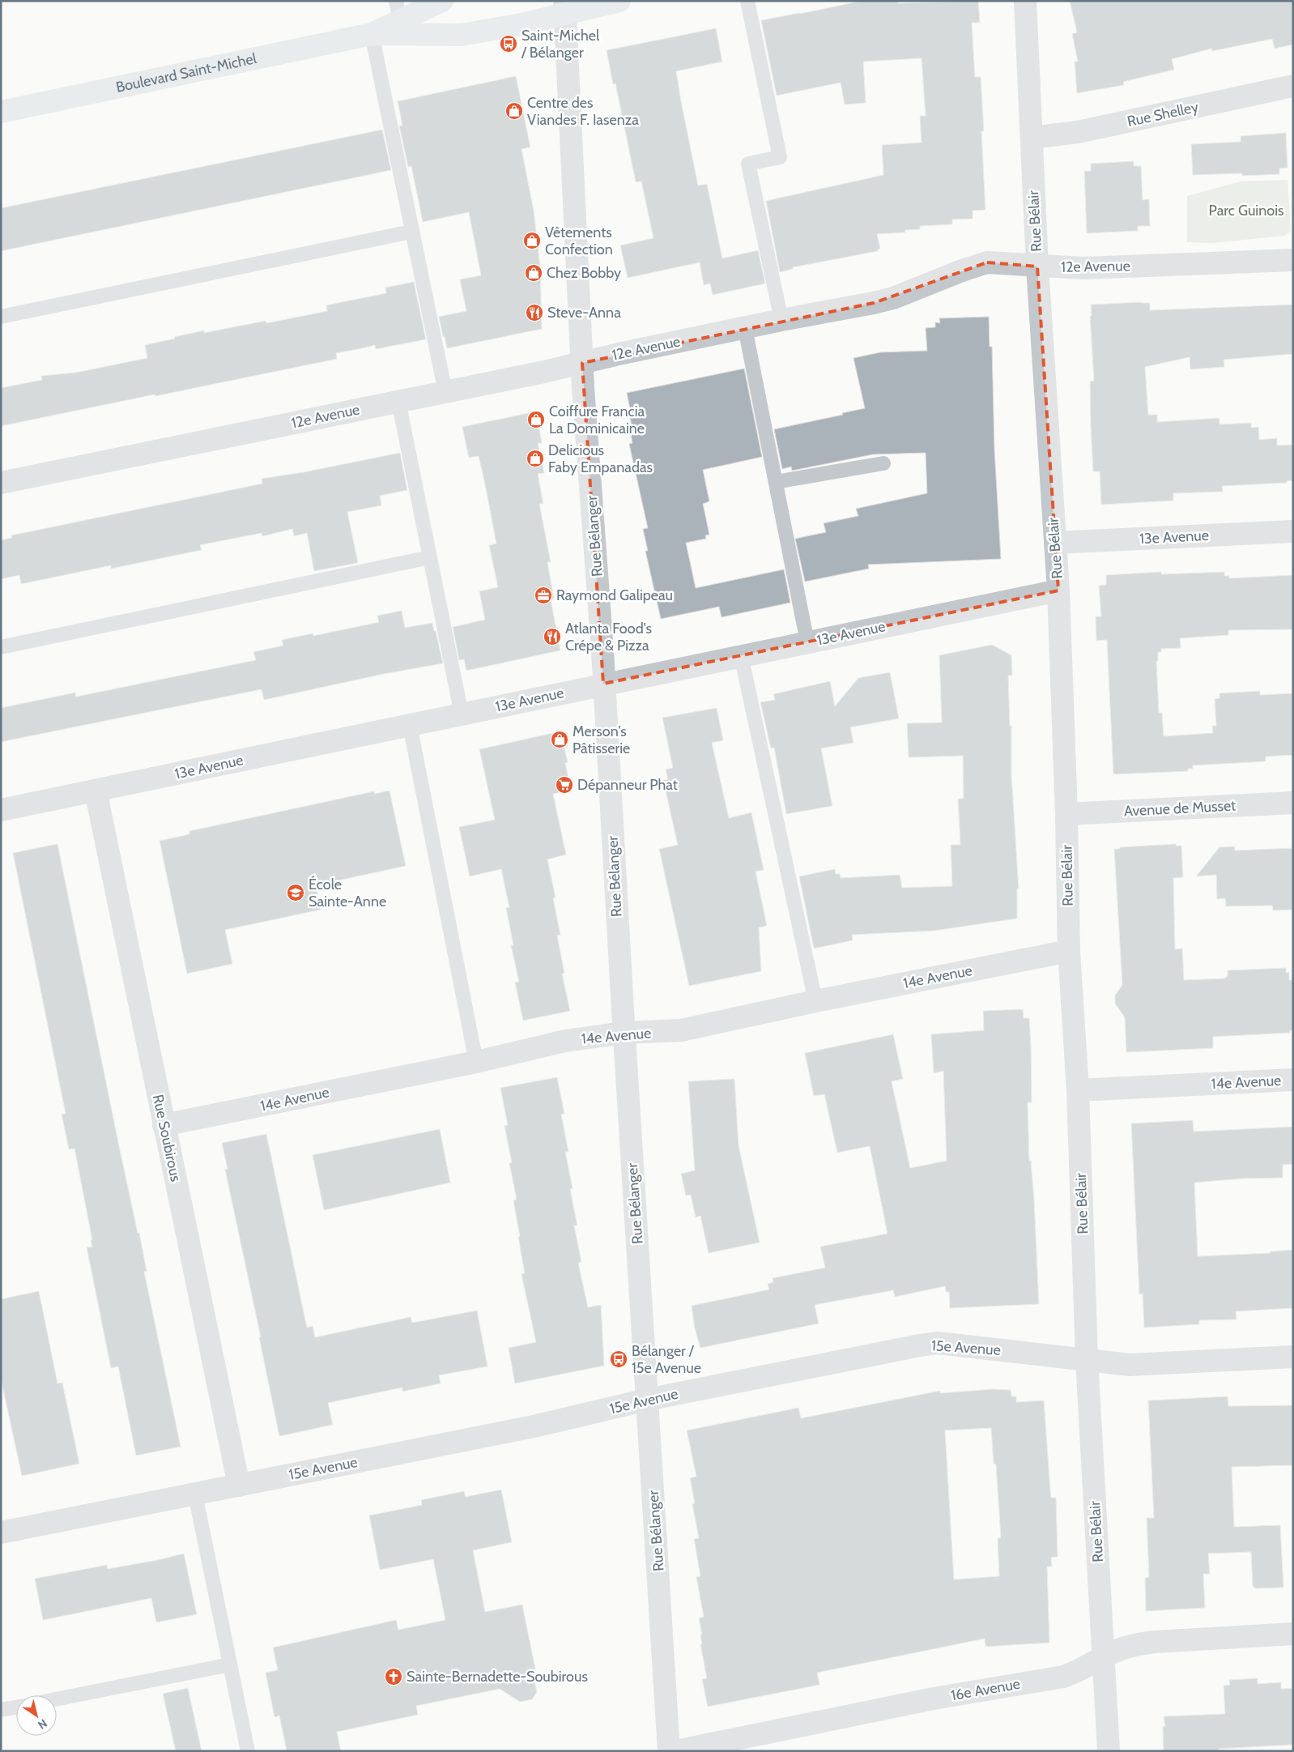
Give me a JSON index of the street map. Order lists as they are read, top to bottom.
{
  "streets": {
    "main road": ["Boulevard Saint-Michel"],
    "street": [
      "Rue Shelley",
      "Rue Bélair",
      "12e Avenue",
      "Rue Bélanger",
      "13e Avenue",
      "Avenue de Musset",
      "14e Avenue",
      "Rue Soubirous",
      "15e Avenue",
      "16e Avenue"
    ]
  },
  "crossings": [
    ["Boulevard Saint-Michel", "Rue Bélanger"],
    ["Rue Shelley", "Rue Bélair"],
    ["Rue Bélair", "12e Avenue"],
    ["Rue Bélair", "13e Avenue"],
    ["Rue Bélair", "Avenue de Musset"],
    ["Rue Bélair", "14e Avenue"],
    ["Rue Bélair", "15e Avenue"],
    ["Rue Bélair", "16e Avenue"],
    ["12e Avenue", "Rue Bélanger"],
    ["Rue Bélanger", "13e Avenue"],
    ["Rue Bélanger", "14e Avenue"],
    ["Rue Bélanger", "15e Avenue"],
    ["13e Avenue", "Rue Soubirous"],
    ["14e Avenue", "Rue Soubirous"],
    ["Rue Soubirous", "15e Avenue"]
  ],
  "parks": ["Parc Guinois"],
  "places": {
    "bus stop": ["Saint-Michel / Bélanger", "Bélanger / 15e Avenue"],
    "shop": [
      "Centre des Viandes F. Iasenza",
      "Vêtements Confection",
      "Chez Bobby",
      "Coiffure Francia La Dominicaine",
      "Delicious Faby Empanadas",
      "Merson's Pâtisserie"
    ],
    "restaurant": ["Steve-Anna", "Atlanta Food's Crépe & Pizza"],
    "office": ["Raymond Galipeau"],
    "supermarket": ["Dépanneur Phat"],
    "school or university": ["École Sainte-Anne"],
    "church": ["Sainte-Bernadette-Soubirous"]
  },
  "north": "bottom right"
}
